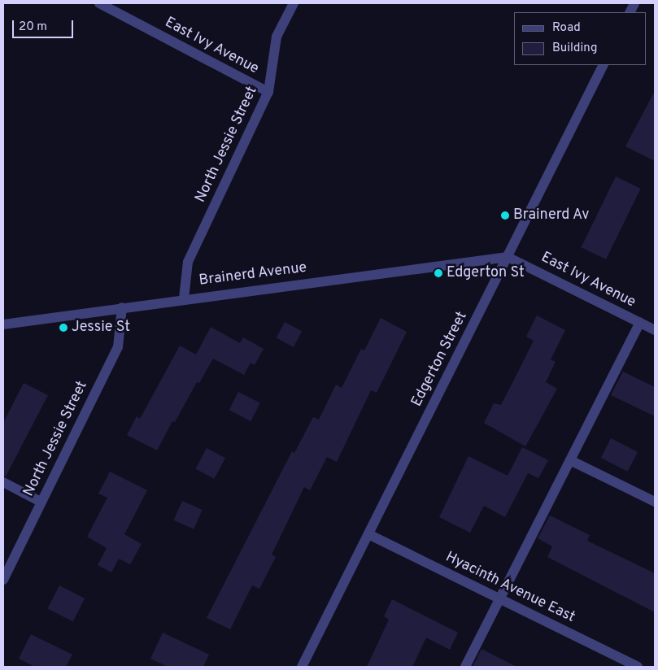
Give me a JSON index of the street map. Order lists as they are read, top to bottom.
{
  "streets": {
    "street": [
      "East Ivy Avenue",
      "North Jessie Street",
      "Brainerd Avenue",
      "Edgerton Street",
      "Hyacinth Avenue East"
    ]
  },
  "crossings": [
    ["East Ivy Avenue", "North Jessie Street"],
    ["East Ivy Avenue", "Brainerd Avenue"],
    ["East Ivy Avenue", "Edgerton Street"],
    ["North Jessie Street", "Brainerd Avenue"],
    ["Brainerd Avenue", "Edgerton Street"],
    ["Edgerton Street", "Hyacinth Avenue East"]
  ],
  "places": ["Brainerd Av", "Edgerton St", "Jessie St"],
  "legend": ["Road", "Building"],
  "scale_bar": "20 m"
}
